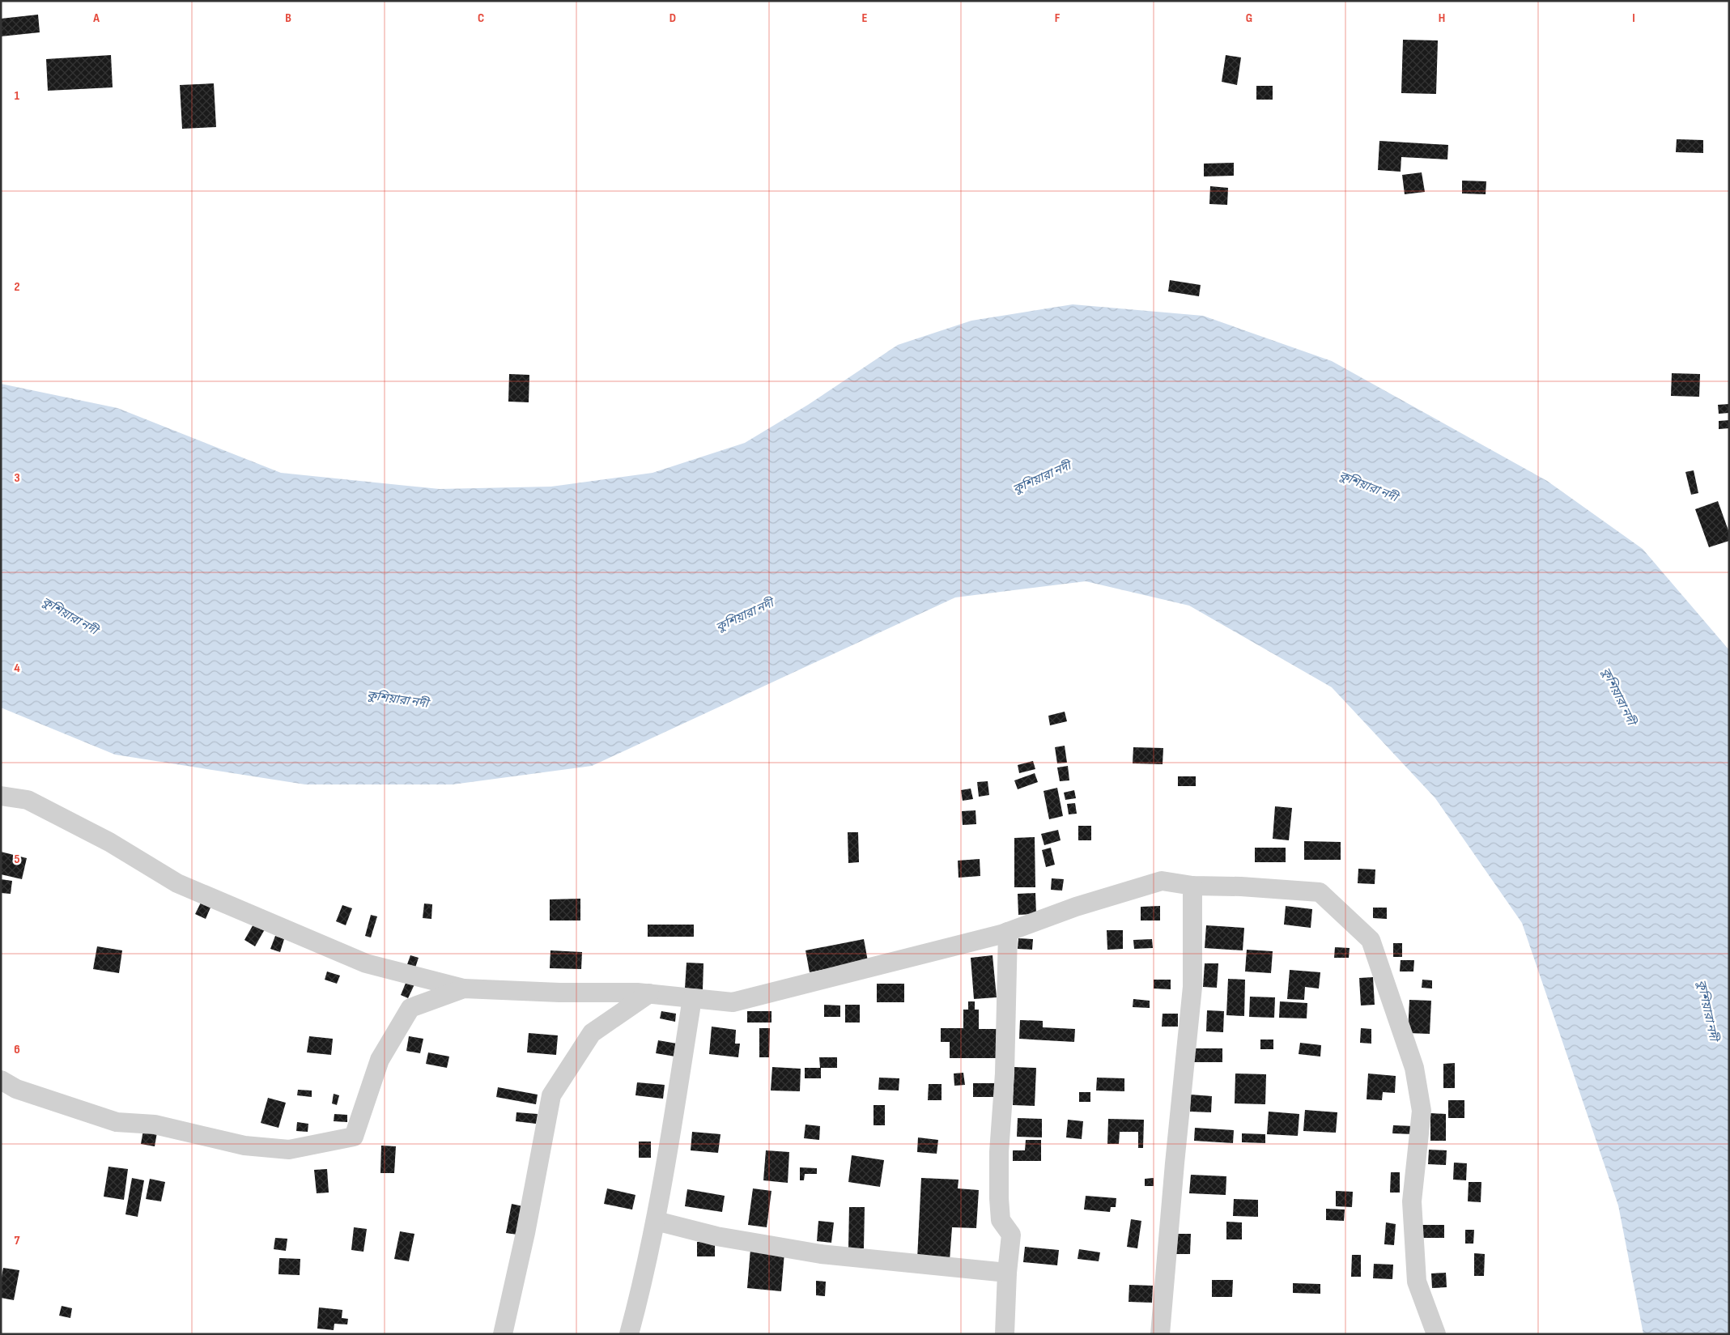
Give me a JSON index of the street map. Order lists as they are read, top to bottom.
{
  "water": ["কুশিয়ারা নদী"],
  "grid": {
    "columns": [
      "A",
      "B",
      "C",
      "D",
      "E",
      "F",
      "G",
      "H",
      "I"
    ],
    "rows": [
      "1",
      "2",
      "3",
      "4",
      "5",
      "6",
      "7"
    ]
  }
}
